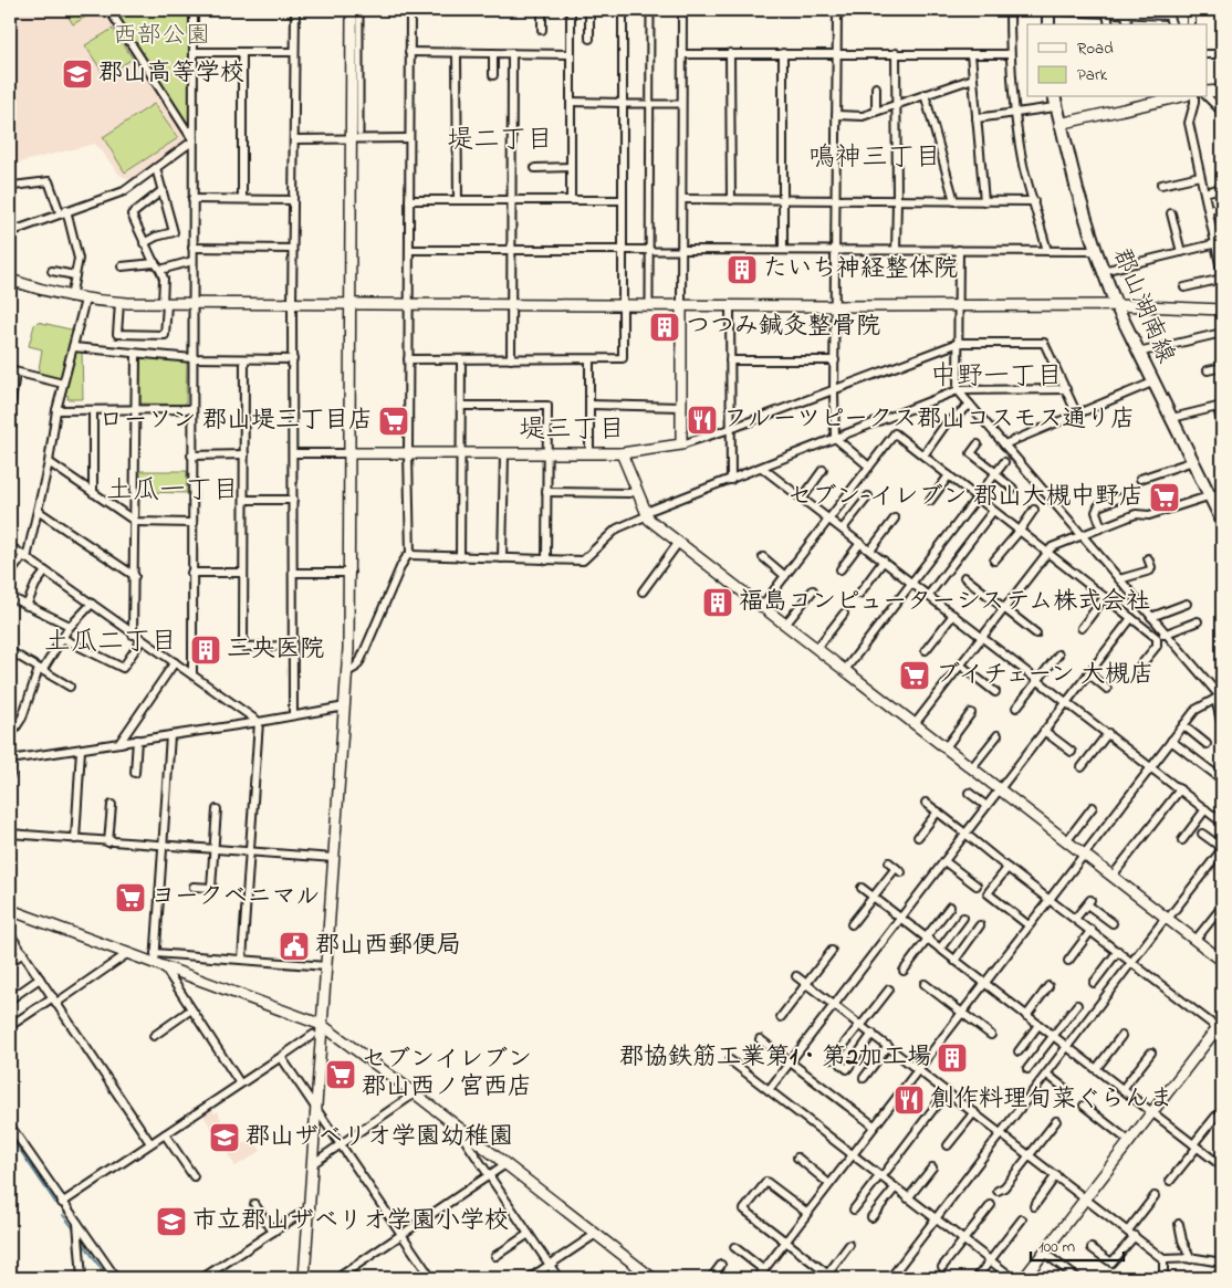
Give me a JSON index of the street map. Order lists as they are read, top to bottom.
{
  "streets": {
    "main road": ["郡山湖南線"]
  },
  "districts": [
    "堤二丁目",
    "鳴神三丁目",
    "中野一丁目",
    "堤三丁目",
    "土瓜一丁目",
    "土瓜二丁目"
  ],
  "parks": ["西部公園"],
  "places": {
    "school or university": ["郡山高等学校", "郡山ザベリオ学園幼稚園", "市立郡山ザベリオ学園小学校"],
    "building": [
      "たいち神経整体院",
      "つつみ鍼灸整骨院",
      "福島コンピューターシステム株式会社",
      "三央医院",
      "郡協鉄筋工業第1・第2加工場"
    ],
    "restaurant": ["フルーツピークス郡山コスモス通り店", "創作料理旬菜ぐらんま"],
    "supermarket": [
      "ローソン 郡山堤三丁目店",
      "セブン-イレブン 郡山大槻中野店",
      "ブイチェーン 大槻店",
      "ヨークベニマル",
      "セブンイレブン 郡山西ノ宮西店"
    ],
    "public building": ["郡山西郵便局"]
  },
  "legend": ["Road", "Park"],
  "scale_bar": "100 m"
}
